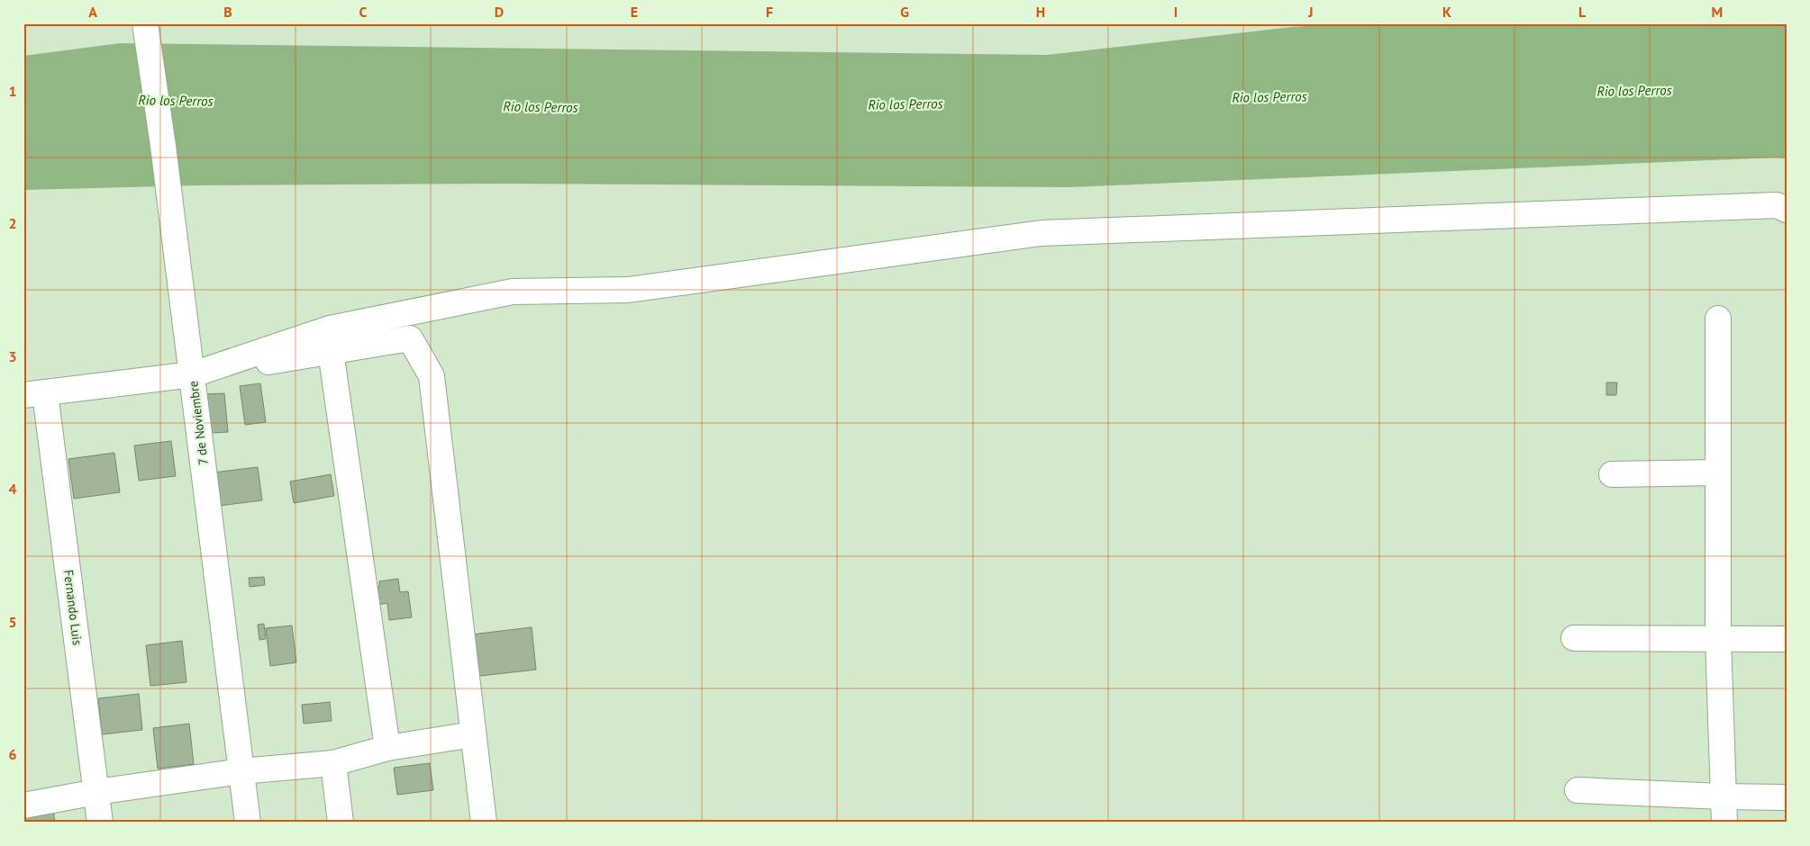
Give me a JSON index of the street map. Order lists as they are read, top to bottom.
{
  "streets": {
    "street": ["7 de Noviembre", "Fernando Luis"]
  },
  "water": ["Rio los Perros"],
  "grid": {
    "columns": [
      "A",
      "B",
      "C",
      "D",
      "E",
      "F",
      "G",
      "H",
      "I",
      "J",
      "K",
      "L",
      "M"
    ],
    "rows": [
      "1",
      "2",
      "3",
      "4",
      "5",
      "6"
    ]
  }
}
